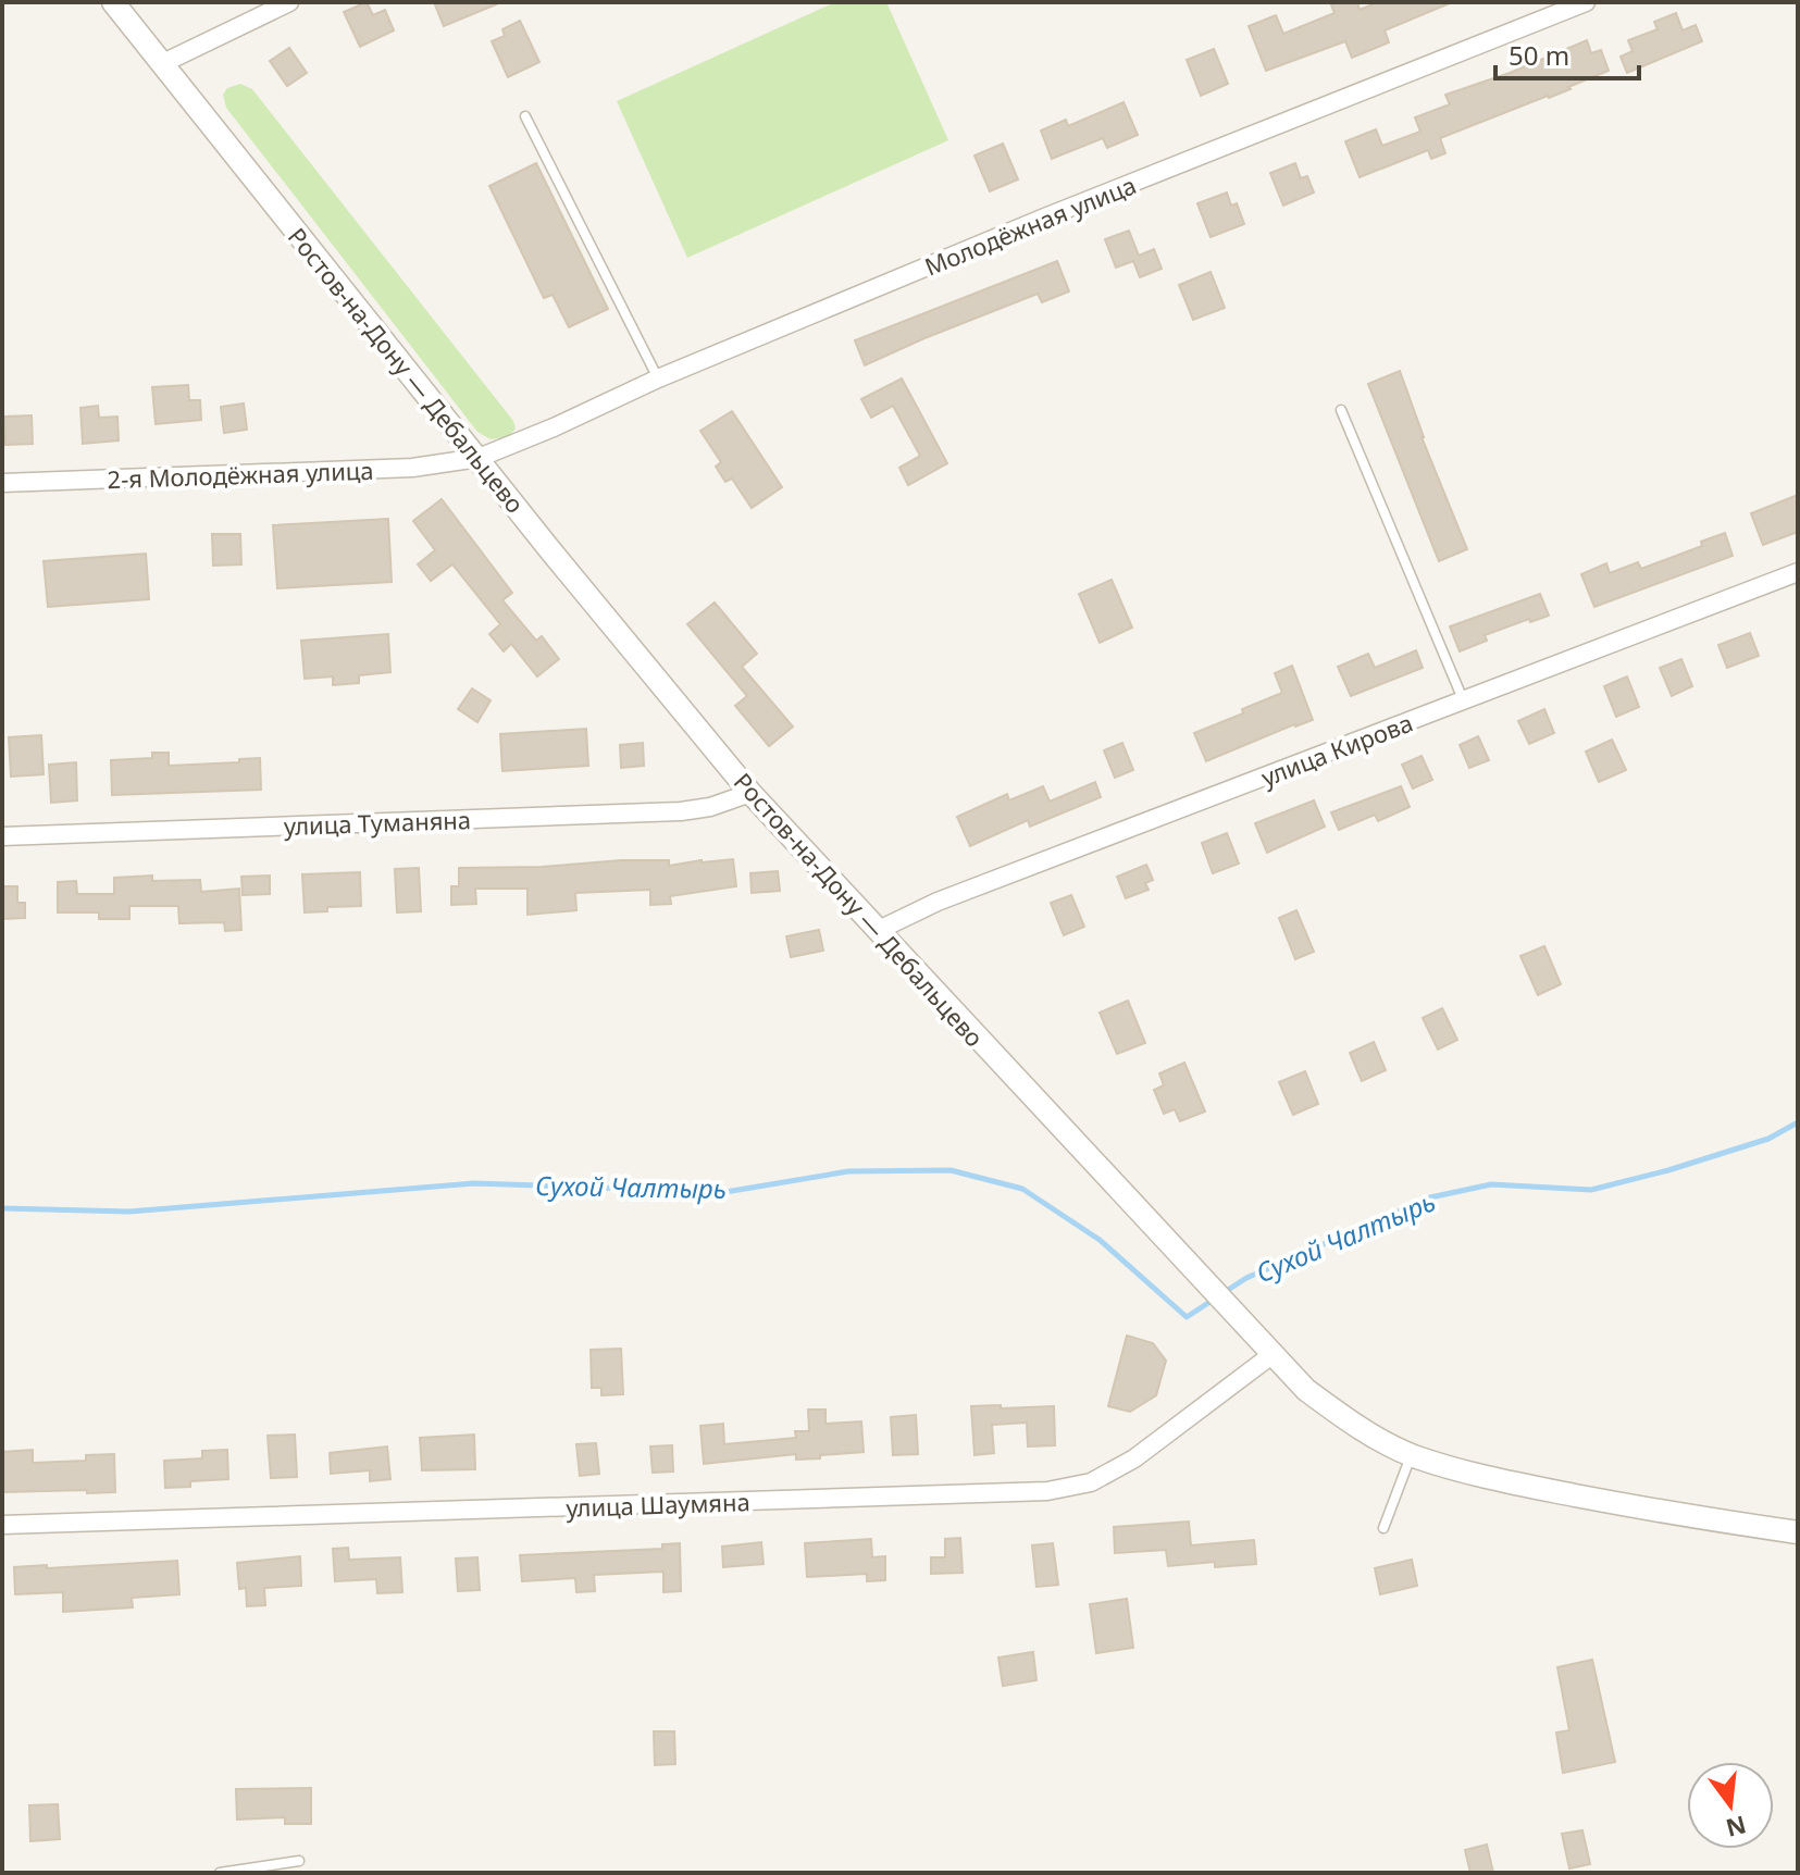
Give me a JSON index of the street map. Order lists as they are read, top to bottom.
{
  "streets": {
    "street": [
      "Молодёжная улица",
      "Ростов-на-Дону — Дебальцево",
      "2-я Молодёжная улица",
      "улица Кирова",
      "улица Туманяна",
      "улица Шаумяна"
    ]
  },
  "crossings": [
    ["Молодёжная улица", "Ростов-на-Дону — Дебальцево"],
    ["Молодёжная улица", "2-я Молодёжная улица"],
    ["Ростов-на-Дону — Дебальцево", "2-я Молодёжная улица"],
    ["Ростов-на-Дону — Дебальцево", "улица Кирова"],
    ["Ростов-на-Дону — Дебальцево", "улица Туманяна"],
    ["Ростов-на-Дону — Дебальцево", "улица Шаумяна"]
  ],
  "water": ["Сухой Чалтырь"],
  "scale_bar": "50 m",
  "north": "bottom"
}
